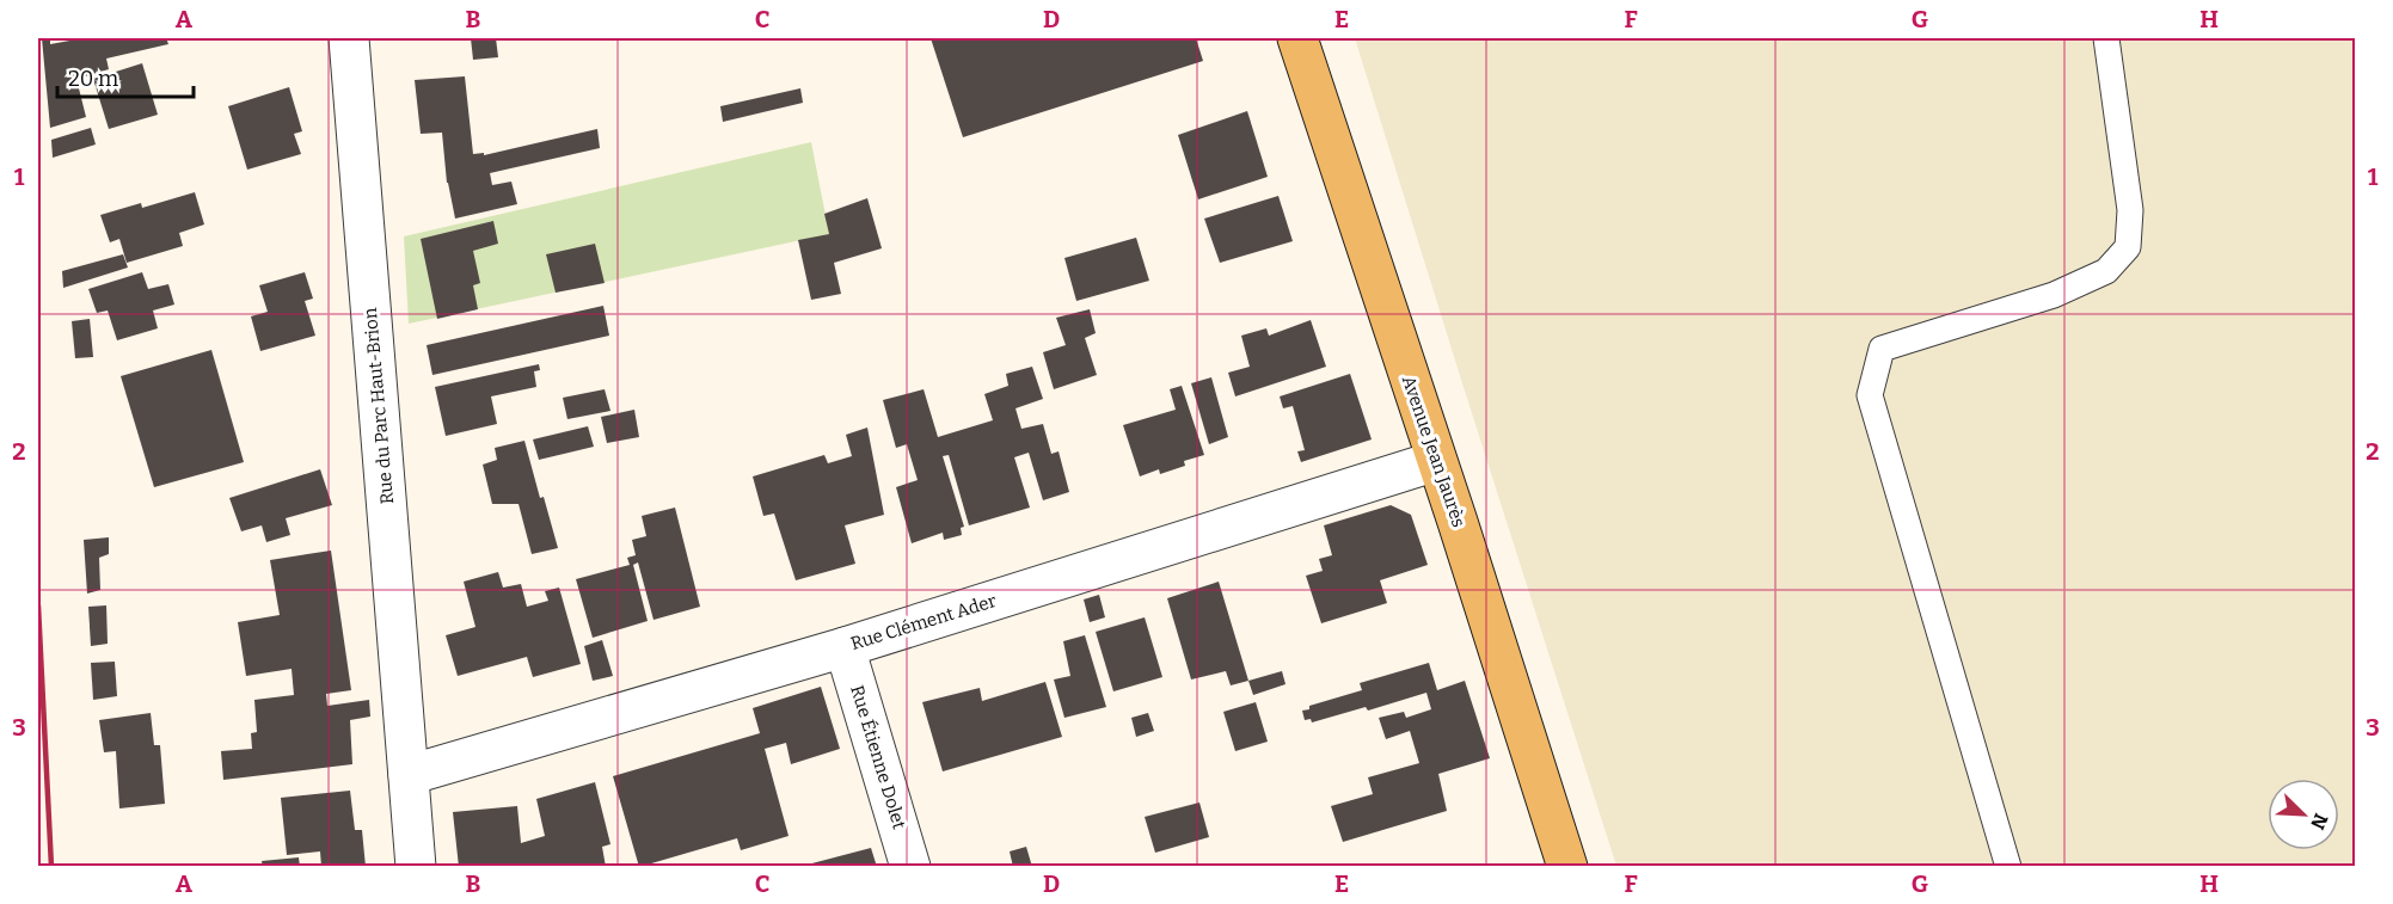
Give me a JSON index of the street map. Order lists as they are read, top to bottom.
{
  "streets": {
    "main road": ["Avenue Jean Jaurès"],
    "street": ["Rue du Parc Haut-Brion", "Rue Clément Ader", "Rue Étienne Dolet"]
  },
  "crossings": [
    ["Rue du Parc Haut-Brion", "Rue Clément Ader"],
    ["Avenue Jean Jaurès", "Rue Clément Ader"],
    ["Rue Clément Ader", "Rue Étienne Dolet"]
  ],
  "scale_bar": "20 m",
  "north": "bottom right",
  "grid": {
    "columns": [
      "A",
      "B",
      "C",
      "D",
      "E",
      "F",
      "G",
      "H"
    ],
    "rows": ["1", "2", "3"]
  }
}
